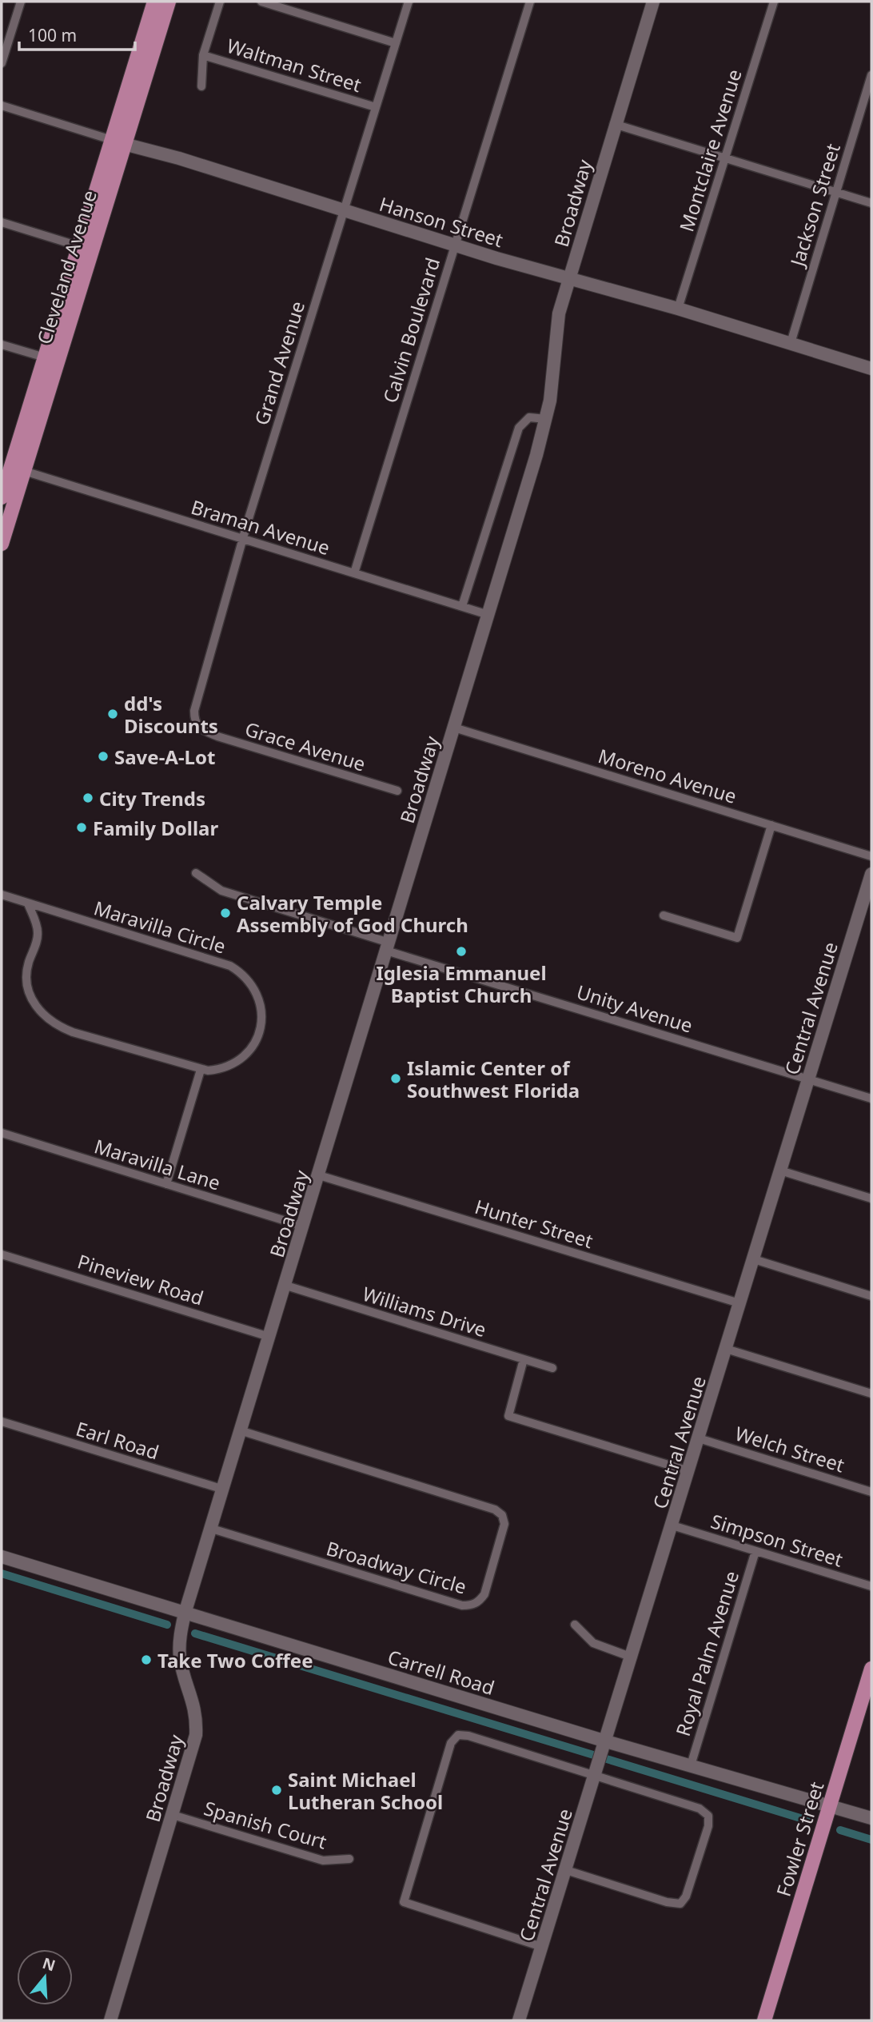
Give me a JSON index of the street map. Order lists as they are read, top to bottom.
{
  "streets": {
    "main road": ["Cleveland Avenue", "Fowler Street"],
    "street": [
      "Waltman Street",
      "Montclaire Avenue",
      "Broadway",
      "Jackson Street",
      "Hanson Street",
      "Calvin Boulevard",
      "Grand Avenue",
      "Braman Avenue",
      "Grace Avenue",
      "Moreno Avenue",
      "Maravilla Circle",
      "Unity Avenue",
      "Central Avenue",
      "Maravilla Lane",
      "Hunter Street",
      "Pineview Road",
      "Williams Drive",
      "Earl Road",
      "Welch Street",
      "Simpson Street",
      "Broadway Circle",
      "Royal Palm Avenue",
      "Carrell Road",
      "Spanish Court"
    ]
  },
  "crossings": [
    ["Waltman Street", "Grand Avenue"],
    ["Montclaire Avenue", "Hanson Street"],
    ["Broadway", "Hanson Street"],
    ["Broadway", "Braman Avenue"],
    ["Broadway", "Moreno Avenue"],
    ["Broadway", "Unity Avenue"],
    ["Broadway", "Maravilla Lane"],
    ["Broadway", "Hunter Street"],
    ["Broadway", "Pineview Road"],
    ["Broadway", "Williams Drive"],
    ["Broadway", "Earl Road"],
    ["Broadway", "Broadway Circle"],
    ["Broadway", "Carrell Road"],
    ["Broadway", "Spanish Court"],
    ["Jackson Street", "Hanson Street"],
    ["Hanson Street", "Cleveland Avenue"],
    ["Hanson Street", "Calvin Boulevard"],
    ["Hanson Street", "Grand Avenue"],
    ["Cleveland Avenue", "Braman Avenue"],
    ["Calvin Boulevard", "Braman Avenue"],
    ["Grand Avenue", "Braman Avenue"],
    ["Grand Avenue", "Grace Avenue"],
    ["Unity Avenue", "Central Avenue"],
    ["Central Avenue", "Hunter Street"],
    ["Central Avenue", "Welch Street"],
    ["Central Avenue", "Simpson Street"],
    ["Central Avenue", "Carrell Road"],
    ["Simpson Street", "Royal Palm Avenue"],
    ["Royal Palm Avenue", "Carrell Road"],
    ["Carrell Road", "Fowler Street"]
  ],
  "places": [
    "dd's Discounts",
    "Save-A-Lot",
    "City Trends",
    "Family Dollar",
    "Calvary Temple Assembly of God Church",
    "Iglesia Emmanuel Baptist Church",
    "Islamic Center of Southwest Florida",
    "Take Two Coffee",
    "Saint Michael Lutheran School"
  ],
  "scale_bar": "100 m",
  "north": "top"
}
